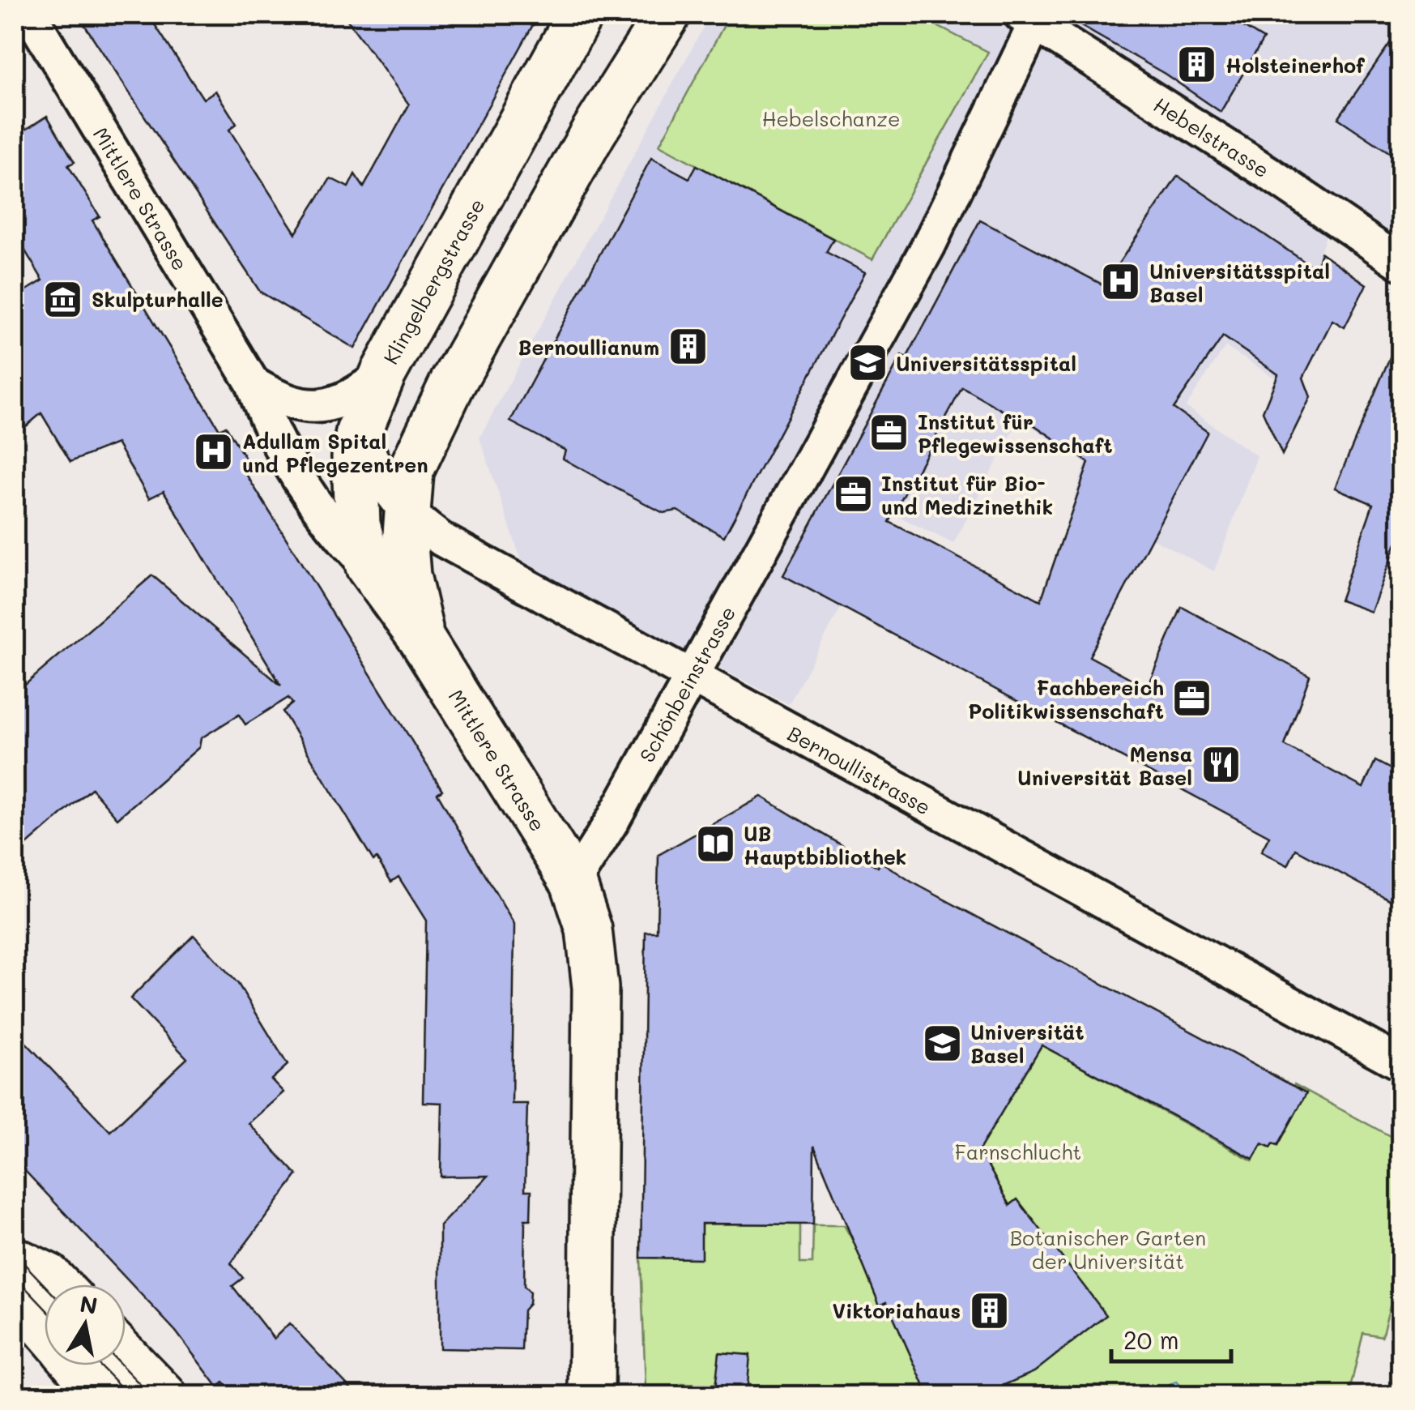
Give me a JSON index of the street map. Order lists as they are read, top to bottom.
{
  "streets": {
    "main road": ["Mittlere Strasse", "Klingelbergstrasse"],
    "street": ["Hebelstrasse", "Schönbeinstrasse", "Bernoullistrasse"]
  },
  "crossings": [
    ["Hebelstrasse", "Schönbeinstrasse"],
    ["Mittlere Strasse", "Klingelbergstrasse"],
    ["Mittlere Strasse", "Schönbeinstrasse"],
    ["Mittlere Strasse", "Bernoullistrasse"],
    ["Klingelbergstrasse", "Bernoullistrasse"],
    ["Schönbeinstrasse", "Bernoullistrasse"]
  ],
  "parks": ["Hebelschanze", "Farnschlucht", "Botanischer Garten der Universität"],
  "places": {
    "building": ["Holsteinerhof", "Bernoullianum", "Viktoriahaus"],
    "hospital": ["Universitätsspital Basel", "Adullam Spital und Pflegezentren"],
    "museum": ["Skulpturhalle"],
    "school or university": ["Universitätsspital", "Universität Basel"],
    "office": ["Institut für Pflegewissenschaft", "Institut für Bio- und Medizinethik", "Fachbereich Politikwissenschaft"],
    "restaurant": ["Mensa Universität Basel"],
    "library": ["UB Hauptbibliothek"]
  },
  "scale_bar": "20 m",
  "north": "top"
}
